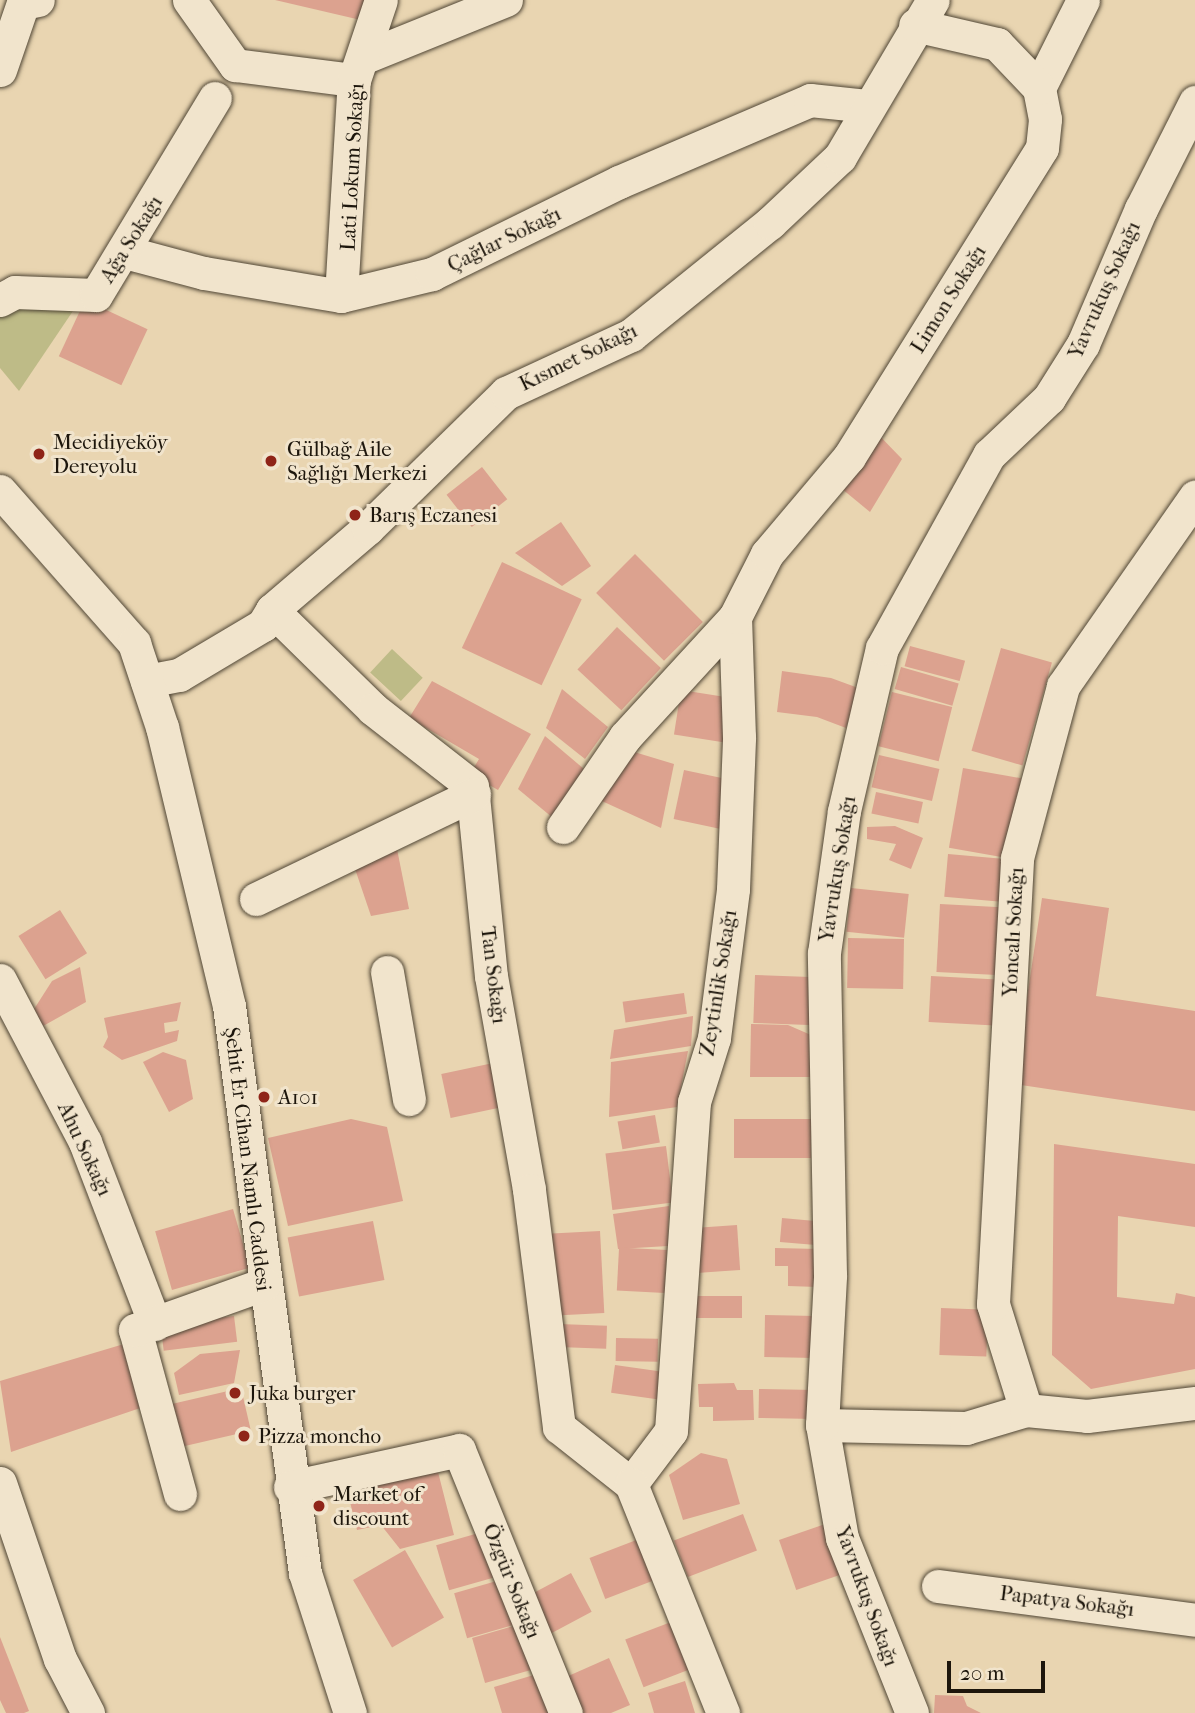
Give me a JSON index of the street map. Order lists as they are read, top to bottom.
{
  "streets": {
    "street": [
      "Lati Lokum Sokağı",
      "Ağa Sokağı",
      "Çağlar Sokağı",
      "Yavrukuş Sokağı",
      "Limon Sokağı",
      "Kısmet Sokağı",
      "Yoncalı Sokağı",
      "Tan Sokağı",
      "Zeytinlik Sokağı",
      "Ahu Sokağı",
      "Şehit Er Cihan Namlı Caddesi",
      "Özgür Sokağı",
      "Papatya Sokağı"
    ]
  },
  "crossings": [
    ["Lati Lokum Sokağı", "Çağlar Sokağı"],
    ["Ağa Sokağı", "Çağlar Sokağı"],
    ["Çağlar Sokağı", "Kısmet Sokağı"],
    ["Limon Sokağı", "Zeytinlik Sokağı"],
    ["Kısmet Sokağı", "Şehit Er Cihan Namlı Caddesi"],
    ["Tan Sokağı", "Zeytinlik Sokağı"],
    ["Şehit Er Cihan Namlı Caddesi", "Özgür Sokağı"]
  ],
  "places": [
    "Mecidiyeköy Dereyolu",
    "Gülbağ Aile Sağlığı Merkezi",
    "Barış Eczanesi",
    "A101",
    "Juka burger",
    "Pizza moncho",
    "Market of discount"
  ],
  "scale_bar": "20 m"
}
